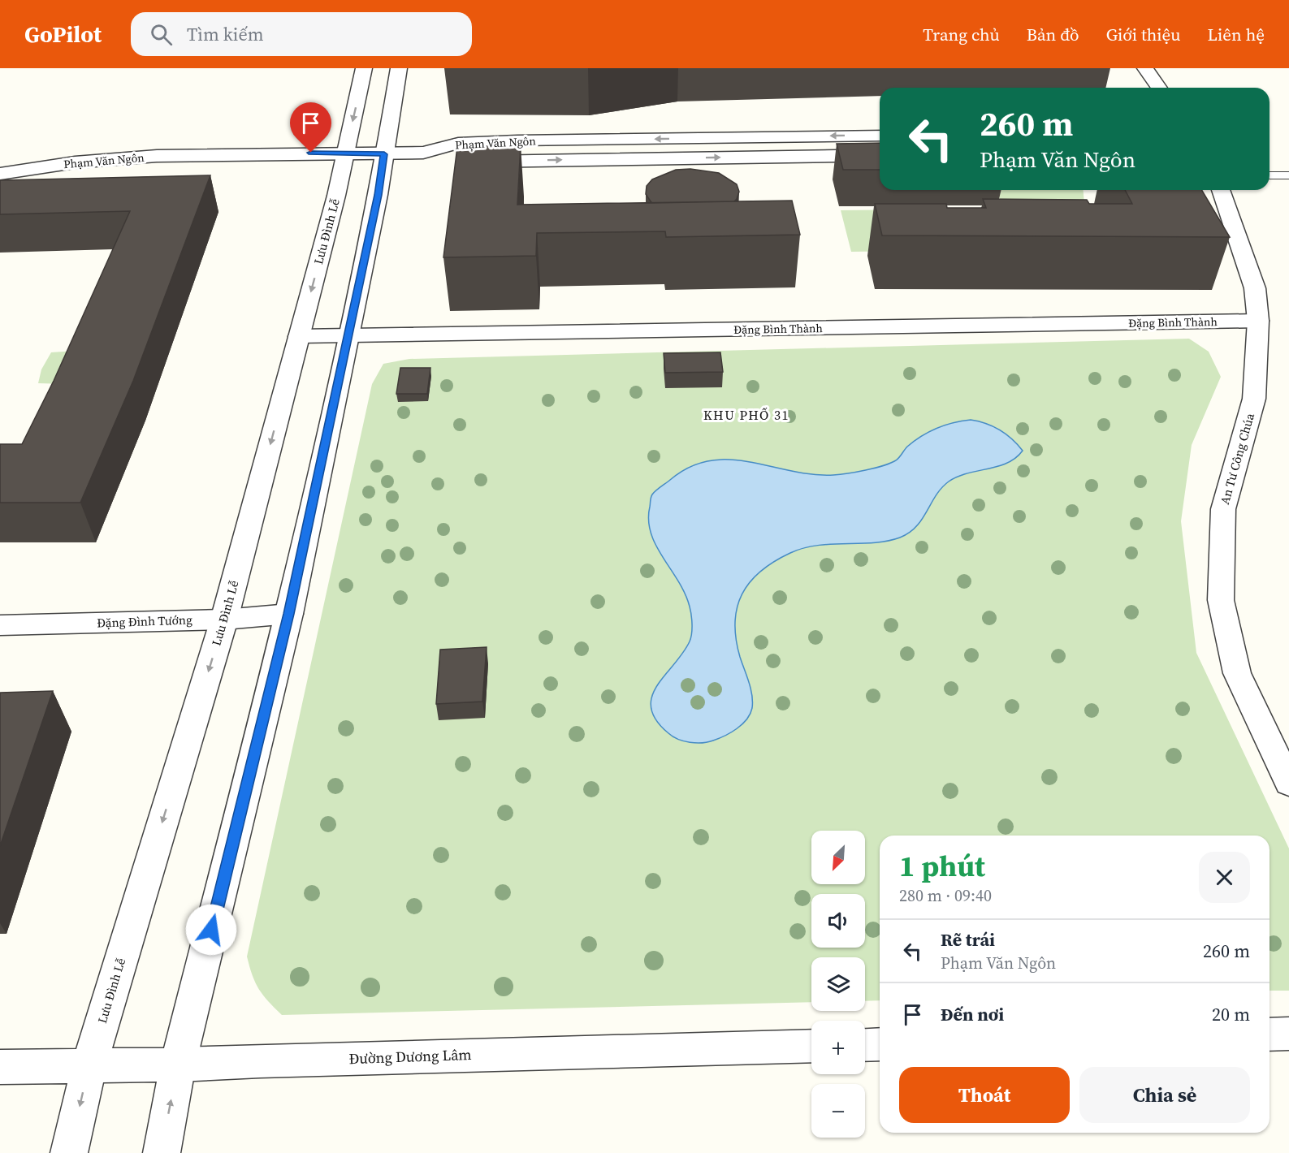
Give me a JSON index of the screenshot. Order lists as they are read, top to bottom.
{
  "streets": {
    "street": [
      "Phạm Văn Ngôn",
      "Lưu Đình Lễ",
      "Đặng Bình Thành",
      "An Tư Công Chúa",
      "Đặng Đình Tướng",
      "Đường Dương Lâm"
    ]
  },
  "crossings": [
    ["Phạm Văn Ngôn", "Lưu Đình Lễ"],
    ["Lưu Đình Lễ", "Đặng Bình Thành"],
    ["Lưu Đình Lễ", "Đặng Đình Tướng"],
    ["Lưu Đình Lễ", "Đường Dương Lâm"],
    ["Đặng Bình Thành", "An Tư Công Chúa"]
  ],
  "districts": ["KHU PHỐ 31"],
  "north": "bottom left",
  "page": {
    "header": "GoPilot",
    "search": "Tìm kiếm",
    "nav": [
      "Trang chủ",
      "Bản đồ",
      "Giới thiệu",
      "Liên hệ"
    ],
    "turn": ["260 m", "Phạm Văn Ngôn"],
    "map_buttons": ["+", "−"],
    "heading": ["1 phút", "280 m · 09:40"],
    "list": [
      {
        "name": "Rẽ trái",
        "note": "Phạm Văn Ngôn",
        "value": "260 m"
      },
      {
        "name": "Đến nơi",
        "value": "20 m"
      }
    ],
    "buttons": ["Thoát", "Chia sẻ"]
  }
}
